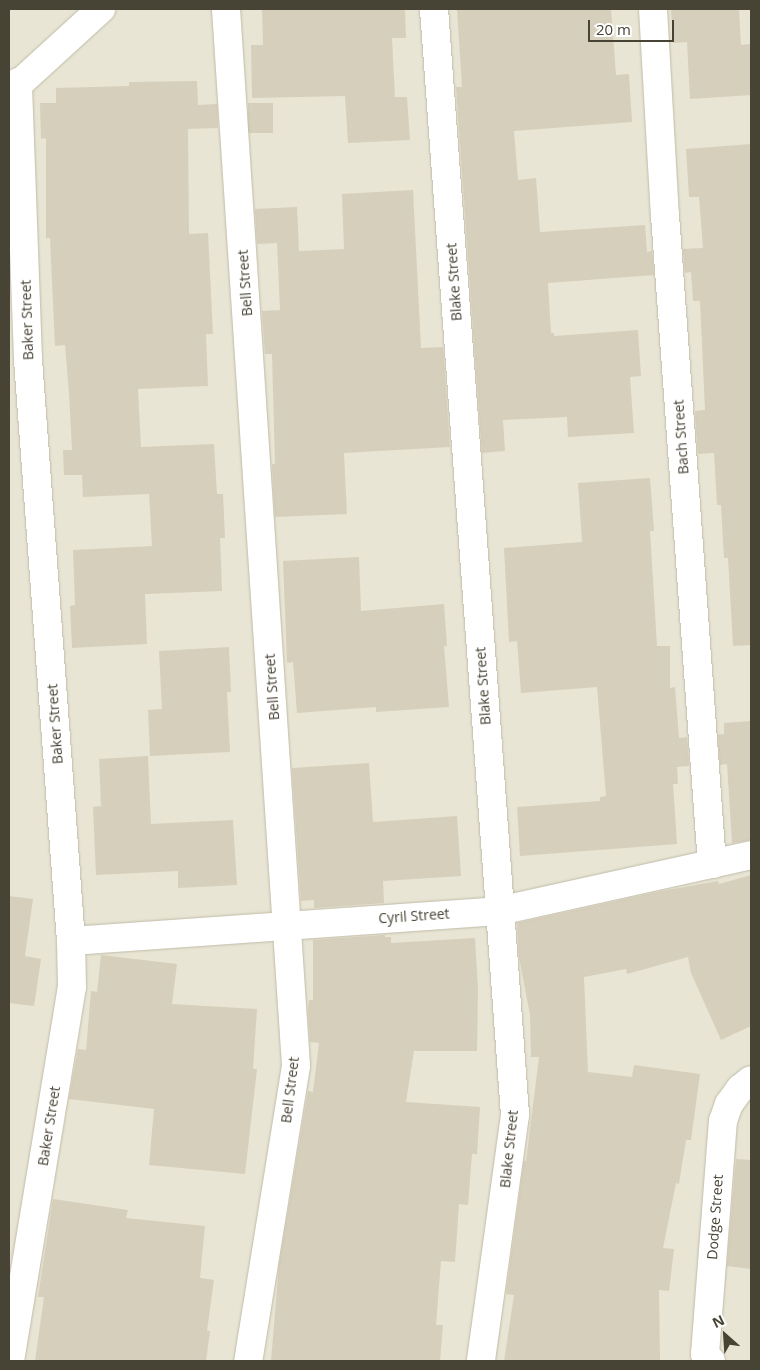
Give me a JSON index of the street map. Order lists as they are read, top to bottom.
{
  "streets": {
    "street": [
      "Blake Street",
      "Bell Street",
      "Baker Street",
      "Bach Street",
      "Cyril Street",
      "Dodge Street"
    ]
  },
  "crossings": [
    ["Blake Street", "Cyril Street"],
    ["Bell Street", "Cyril Street"],
    ["Baker Street", "Cyril Street"],
    ["Bach Street", "Cyril Street"]
  ],
  "scale_bar": "20 m",
  "north": "top left"
}
